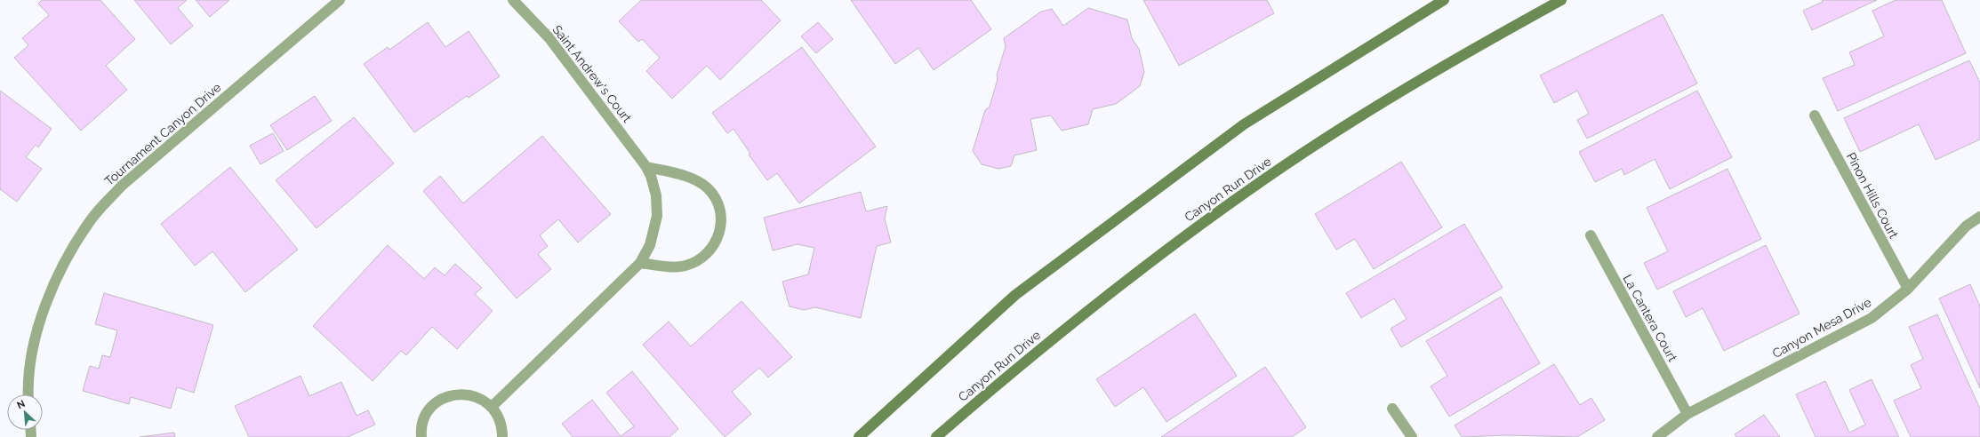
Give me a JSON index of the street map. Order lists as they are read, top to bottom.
{
  "streets": {
    "street": [
      "Saint Andrew's Court",
      "Tournament Canyon Drive",
      "Canyon Run Drive",
      "Pinon Hills Court",
      "La Cantera Court",
      "Canyon Mesa Drive"
    ]
  },
  "crossings": [
    ["Pinon Hills Court", "Canyon Mesa Drive"],
    ["La Cantera Court", "Canyon Mesa Drive"]
  ],
  "north": "top left"
}
